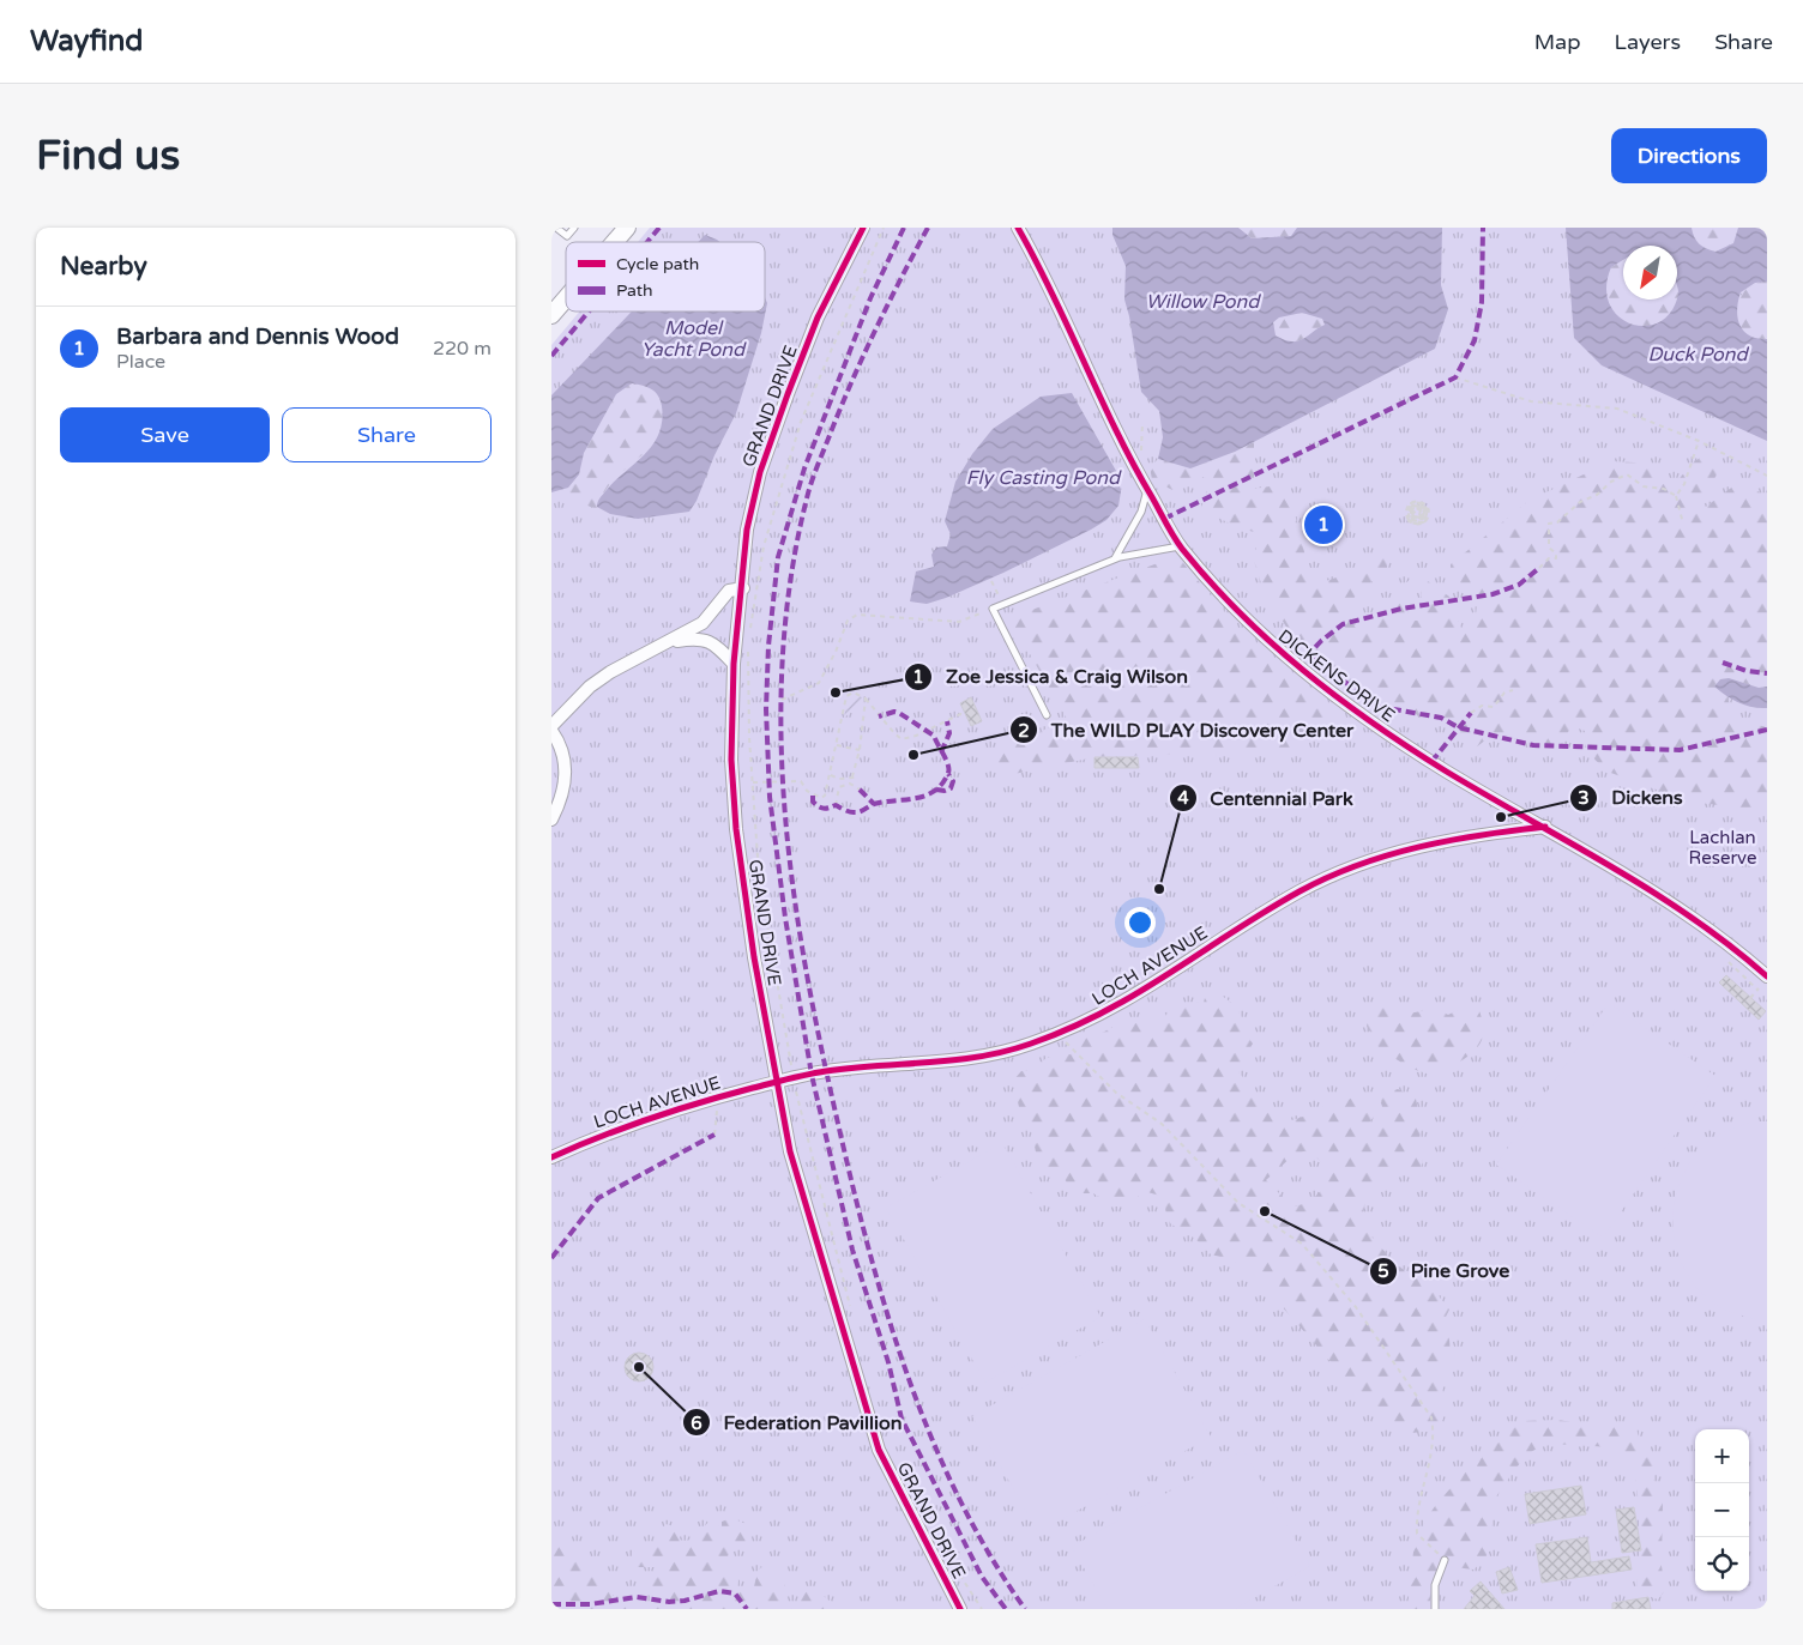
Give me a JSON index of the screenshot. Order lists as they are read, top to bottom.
{
  "streets": {
    "street": ["GRAND DRIVE", "DICKENS DRIVE", "LOCH AVENUE"]
  },
  "crossings": [
    ["GRAND DRIVE", "LOCH AVENUE"],
    ["DICKENS DRIVE", "LOCH AVENUE"]
  ],
  "water": [
    "Willow Pond",
    "Model Yacht Pond",
    "Duck Pond",
    "Fly Casting Pond"
  ],
  "parks": ["Lachlan Reserve"],
  "places": [
    "Zoe Jessica & Craig Wilson",
    "The WILD PLAY Discovery Center",
    "Dickens",
    "Centennial Park",
    "Pine Grove",
    "Federation Pavillion"
  ],
  "legend": ["Cycle path", "Path"],
  "north": "bottom left",
  "page": {
    "header": "Wayfind",
    "nav": ["Map", "Layers", "Share"],
    "buttons": [
      "Directions",
      ["Save", "Share"]
    ],
    "title": "Find us",
    "heading": "Nearby",
    "list": [
      {
        "mark": "1",
        "name": "Barbara and Dennis Wood",
        "note": "Place",
        "value": "220 m"
      }
    ],
    "pins": "1",
    "map_buttons": ["+", "−"]
  }
}
